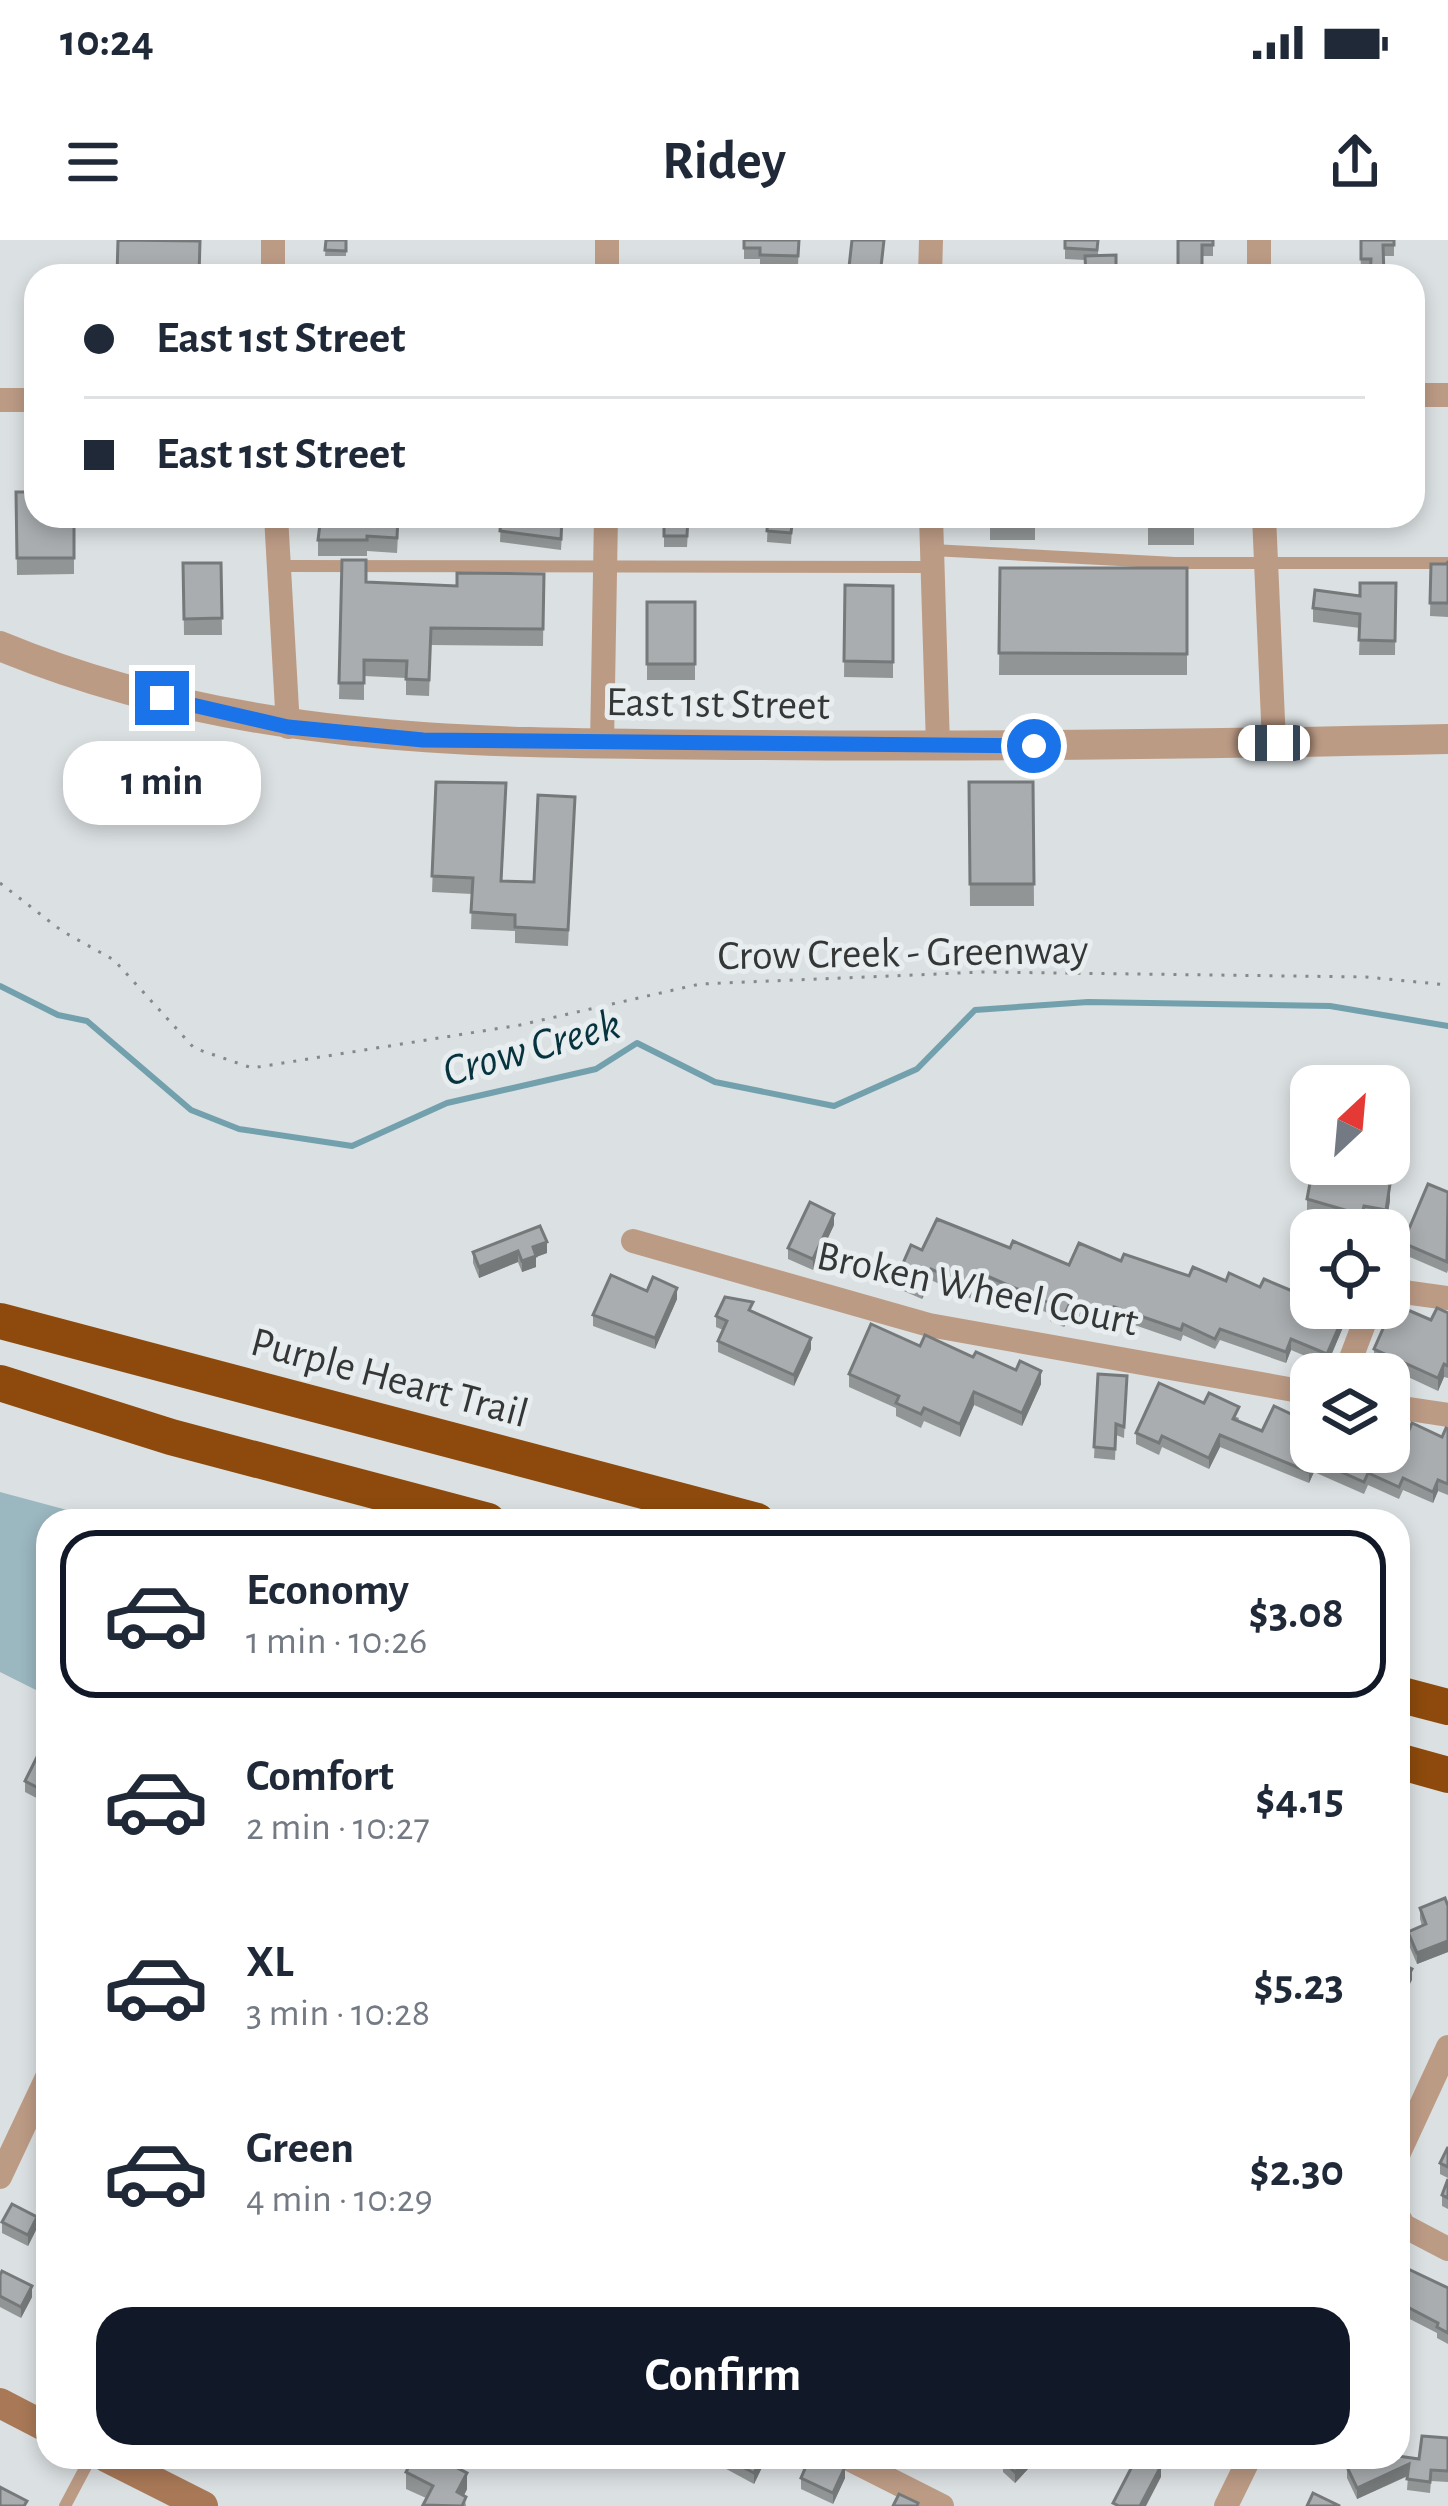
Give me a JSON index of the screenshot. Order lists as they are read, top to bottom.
{
  "streets": {
    "highway": ["Purple Heart Trail"],
    "street": ["East 1st Street", "Broken Wheel Court"],
    "path": ["Crow Creek - Greenway"]
  },
  "water": ["Crow Creek"],
  "north": "top right",
  "page": {
    "status": "10:24",
    "header": "Ridey",
    "banner": ["East 1st Street", "East 1st Street"],
    "bubble": "1 min",
    "list": [
      {
        "name": "Economy",
        "note": "1 min · 10:26",
        "value": "$3.08"
      },
      {
        "name": "Comfort",
        "note": "2 min · 10:27",
        "value": "$4.15"
      },
      {
        "name": "XL",
        "note": "3 min · 10:28",
        "value": "$5.23"
      },
      {
        "name": "Green",
        "note": "4 min · 10:29",
        "value": "$2.30"
      }
    ],
    "buttons": "Confirm"
  }
}
